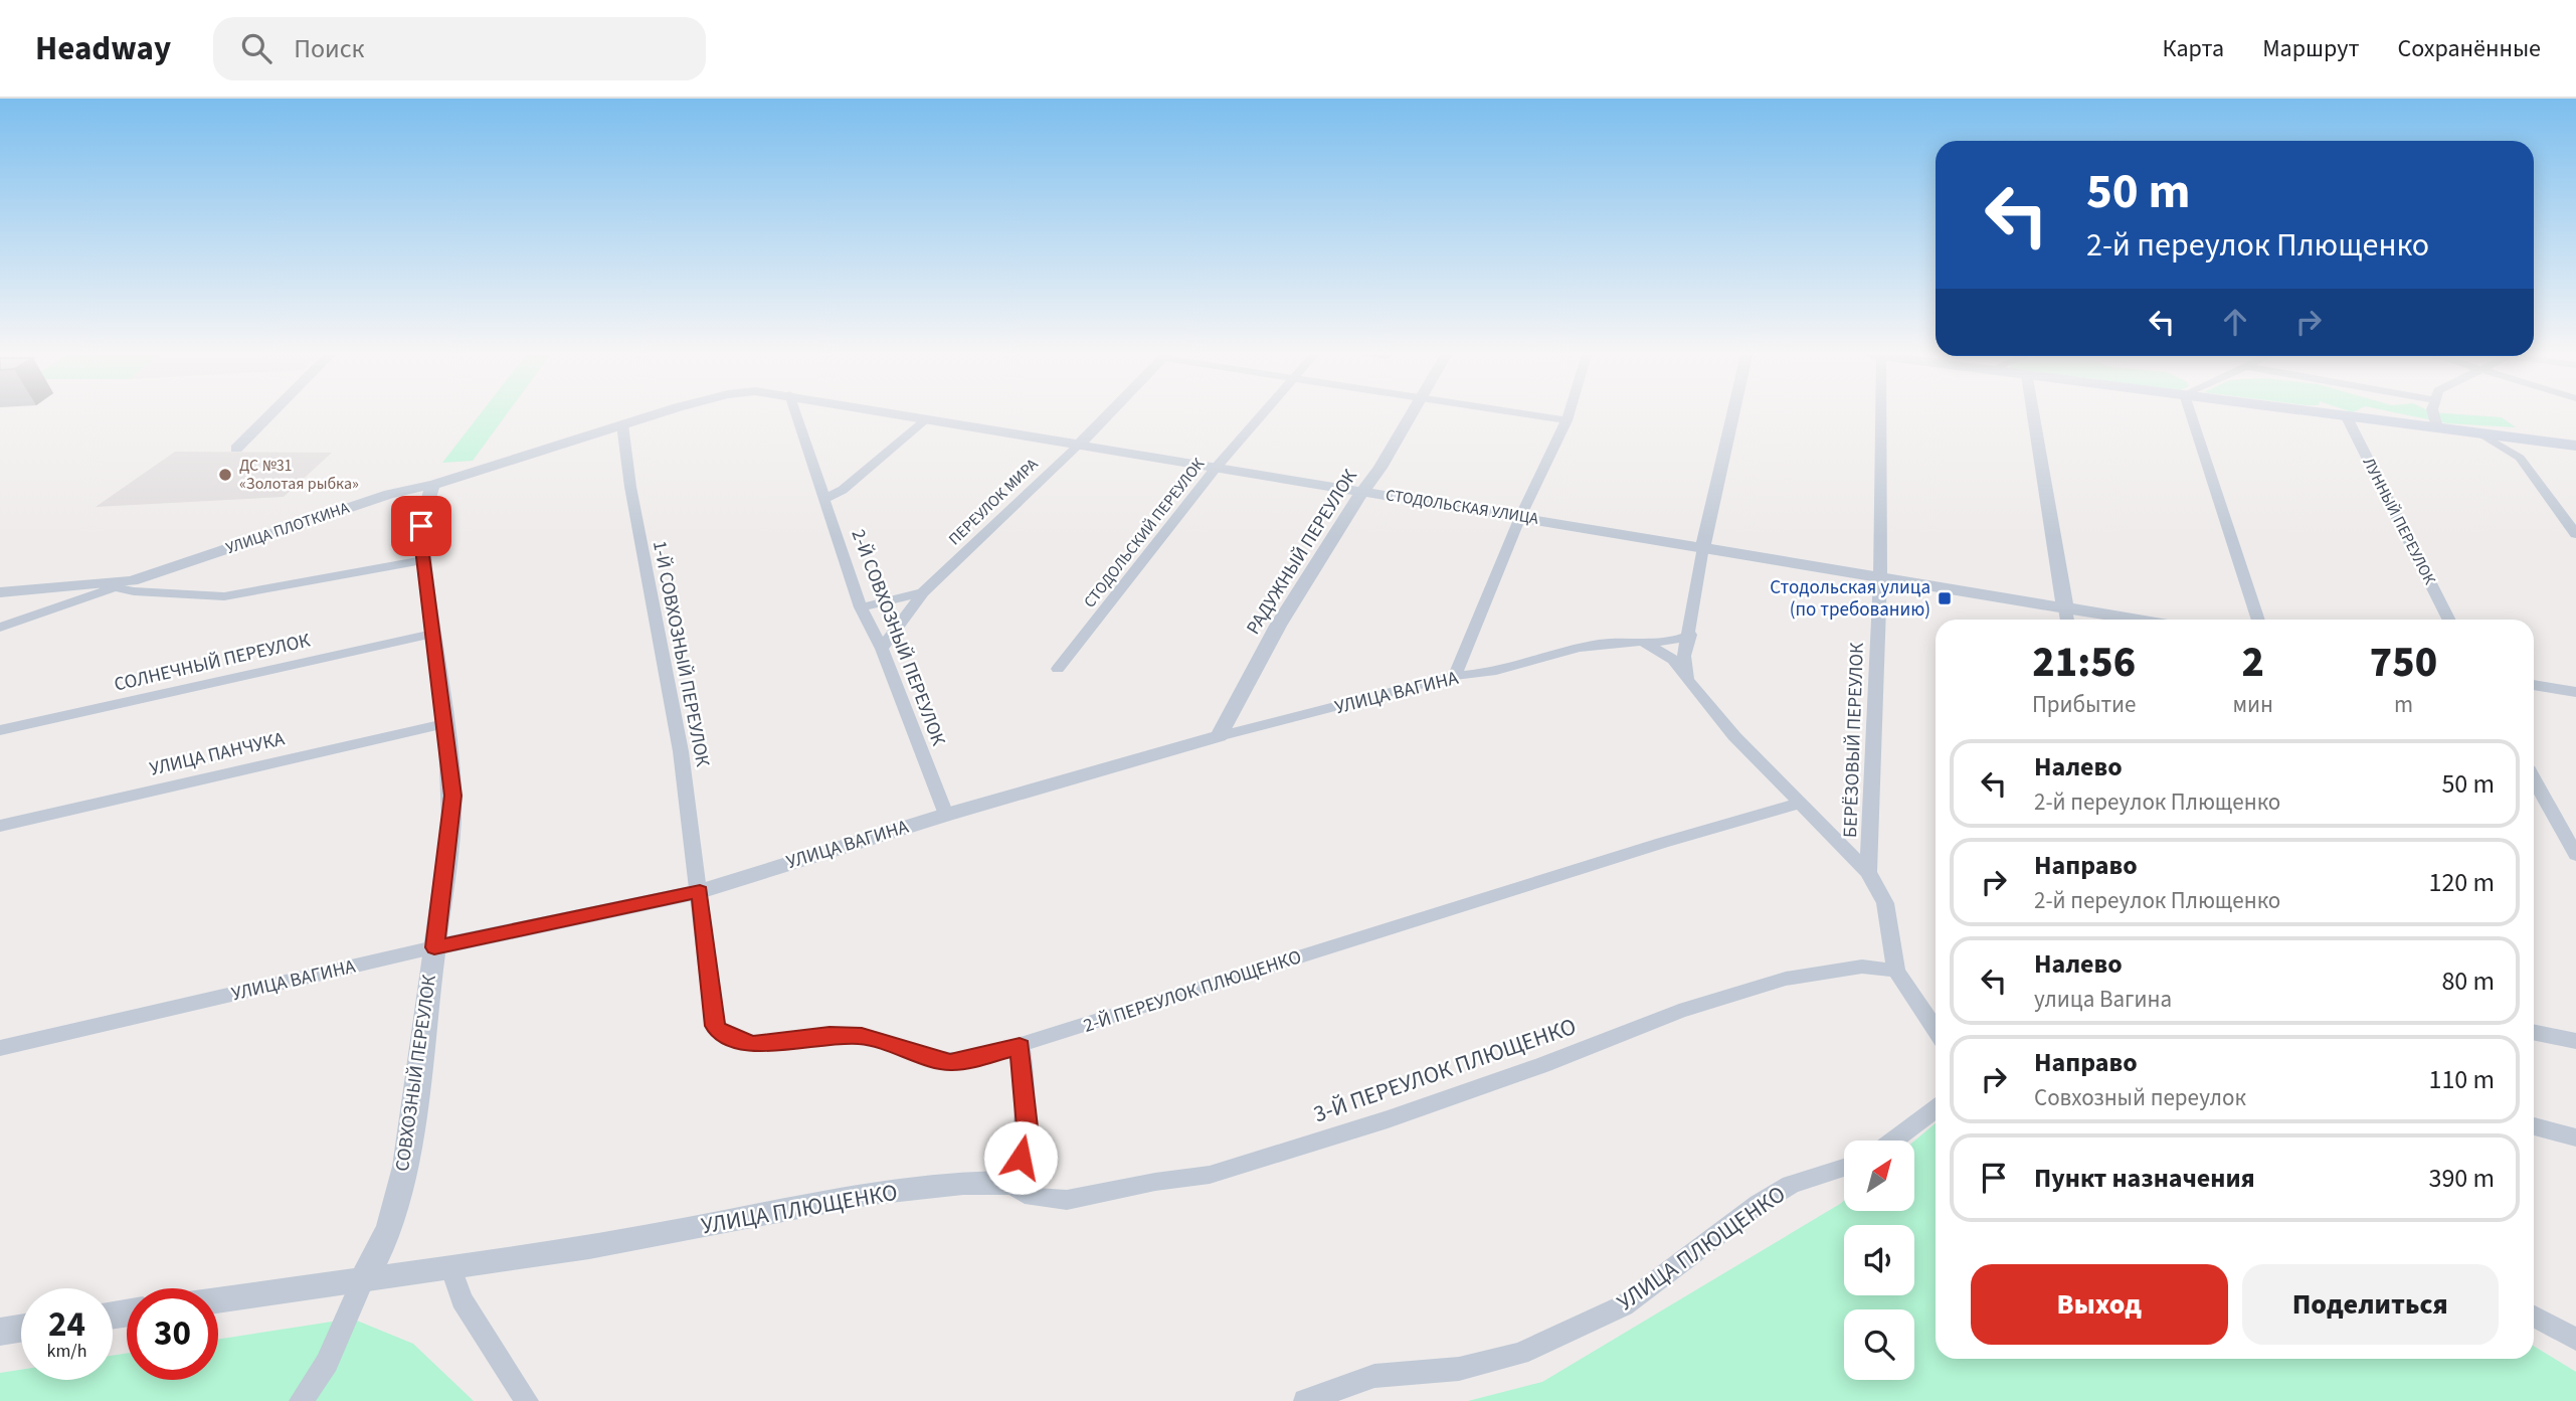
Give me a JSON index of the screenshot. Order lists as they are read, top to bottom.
{
  "streets": {
    "street": [
      "ПЕРЕУЛОК МИРА",
      "СТОДОЛЬСКАЯ УЛИЦА",
      "ЛУННЫЙ ПЕРЕУЛОК",
      "УЛИЦА ПЛОТКИНА",
      "СТОДОЛЬСКИЙ ПЕРЕУЛОК",
      "РАДУЖНЫЙ ПЕРЕУЛОК",
      "2-Й СОВХОЗНЫЙ ПЕРЕУЛОК",
      "1-Й СОВХОЗНЫЙ ПЕРЕУЛОК",
      "СОЛНЕЧНЫЙ ПЕРЕУЛОК",
      "УЛИЦА ВАГИНА",
      "БЕРЁЗОВЫЙ ПЕРЕУЛОК",
      "УЛИЦА ПАНЧУКА",
      "2-Й ПЕРЕУЛОК ПЛЮЩЕНКО",
      "3-Й ПЕРЕУЛОК ПЛЮЩЕНКО",
      "СОВХОЗНЫЙ ПЕРЕУЛОК",
      "УЛИЦА ПЛЮЩЕНКО"
    ]
  },
  "crossings": [
    ["ПЕРЕУЛОК МИРА", "СТОДОЛЬСКАЯ УЛИЦА"],
    ["ПЕРЕУЛОК МИРА", "2-Й СОВХОЗНЫЙ ПЕРЕУЛОК"],
    ["СТОДОЛЬСКАЯ УЛИЦА", "СТОДОЛЬСКИЙ ПЕРЕУЛОК"],
    ["СТОДОЛЬСКАЯ УЛИЦА", "РАДУЖНЫЙ ПЕРЕУЛОК"],
    ["СТОДОЛЬСКАЯ УЛИЦА", "БЕРЁЗОВЫЙ ПЕРЕУЛОК"],
    ["УЛИЦА ПЛОТКИНА", "1-Й СОВХОЗНЫЙ ПЕРЕУЛОК"],
    ["УЛИЦА ПЛОТКИНА", "СОВХОЗНЫЙ ПЕРЕУЛОК"],
    ["РАДУЖНЫЙ ПЕРЕУЛОК", "УЛИЦА ВАГИНА"],
    ["2-Й СОВХОЗНЫЙ ПЕРЕУЛОК", "УЛИЦА ВАГИНА"],
    ["1-Й СОВХОЗНЫЙ ПЕРЕУЛОК", "УЛИЦА ВАГИНА"],
    ["1-Й СОВХОЗНЫЙ ПЕРЕУЛОК", "2-Й ПЕРЕУЛОК ПЛЮЩЕНКО"],
    ["СОЛНЕЧНЫЙ ПЕРЕУЛОК", "СОВХОЗНЫЙ ПЕРЕУЛОК"],
    ["УЛИЦА ВАГИНА", "2-Й ПЕРЕУЛОК ПЛЮЩЕНКО"],
    ["УЛИЦА ВАГИНА", "СОВХОЗНЫЙ ПЕРЕУЛОК"],
    ["УЛИЦА ПАНЧУКА", "СОВХОЗНЫЙ ПЕРЕУЛОК"],
    ["3-Й ПЕРЕУЛОК ПЛЮЩЕНКО", "УЛИЦА ПЛЮЩЕНКО"],
    ["СОВХОЗНЫЙ ПЕРЕУЛОК", "УЛИЦА ПЛЮЩЕНКО"]
  ],
  "places": {
    "other": ["ДС №31 «Золотая рыбка»"],
    "transit": ["Стодольская улица (по требованию)"]
  },
  "north": "top right",
  "page": {
    "header": "Headway",
    "search": "Поиск",
    "nav": ["Карта", "Маршрут", "Сохранённые"],
    "turn": ["50 m", "2-й переулок Плющенко"],
    "eta": [
      "21:56",
      "Прибытие",
      "2",
      "мин",
      "750",
      "m"
    ],
    "list": [
      {
        "name": "Налево",
        "note": "2-й переулок Плющенко",
        "value": "50 m"
      },
      {
        "name": "Направо",
        "note": "2-й переулок Плющенко",
        "value": "120 m"
      },
      {
        "name": "Налево",
        "note": "улица Вагина",
        "value": "80 m"
      },
      {
        "name": "Направо",
        "note": "Совхозный переулок",
        "value": "110 m"
      },
      {
        "name": "Пункт назначения",
        "value": "390 m"
      }
    ],
    "buttons": ["Выход", "Поделиться"],
    "speed": "24 km/h",
    "limit": "30"
  }
}
